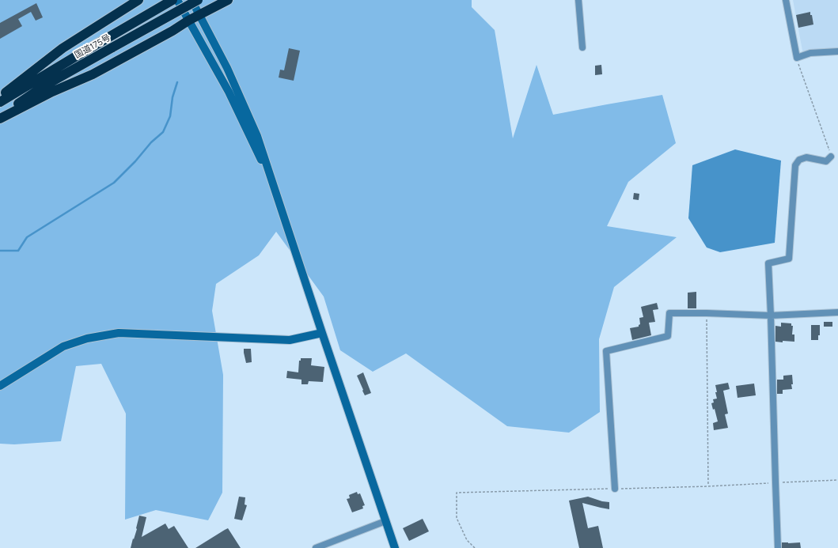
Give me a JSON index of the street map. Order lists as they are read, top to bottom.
{
  "streets": {
    "highway": ["国道175号"]
  }
}
